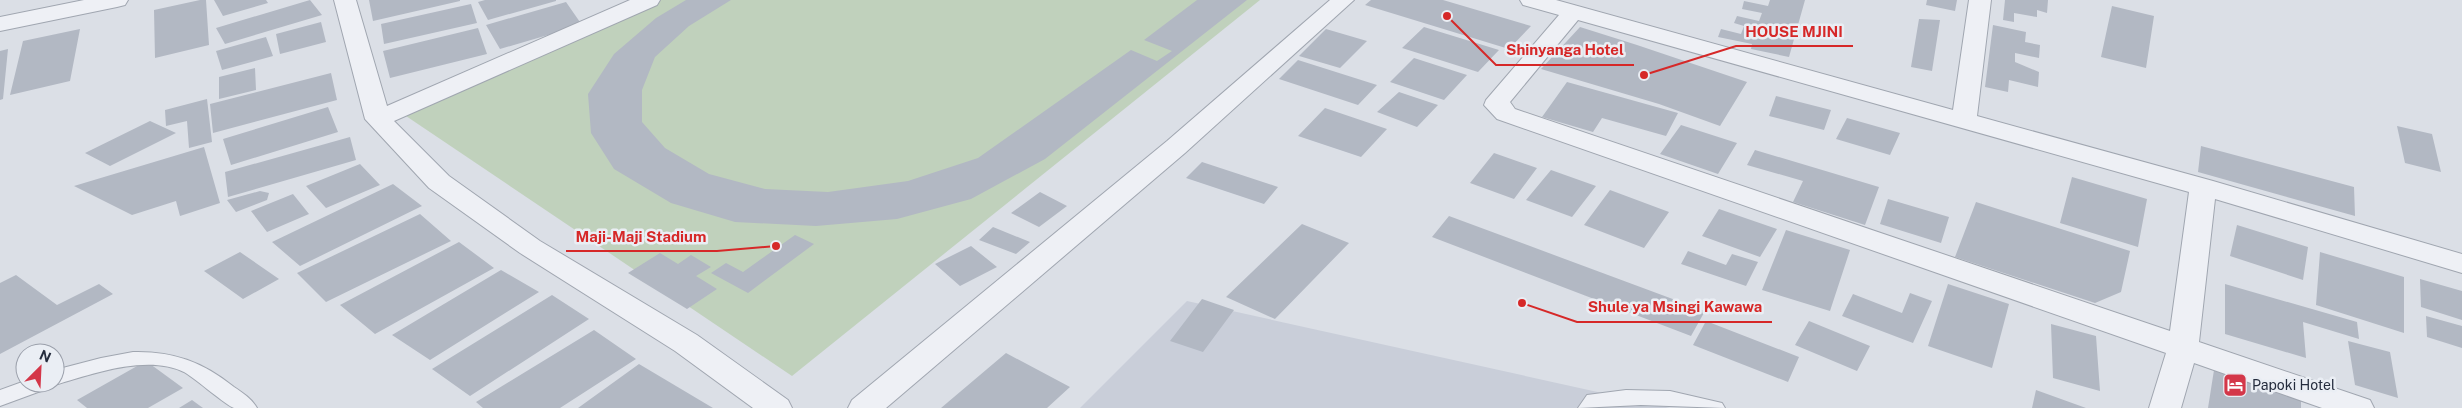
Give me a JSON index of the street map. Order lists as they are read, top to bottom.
{
  "places": {
    "other": [
      "Shinyanga Hotel",
      "HOUSE MJINI",
      "Maji-Maji Stadium",
      "Shule ya Msingi Kawawa"
    ],
    "hotel": ["Papoki Hotel"]
  },
  "north": "top right"
}
